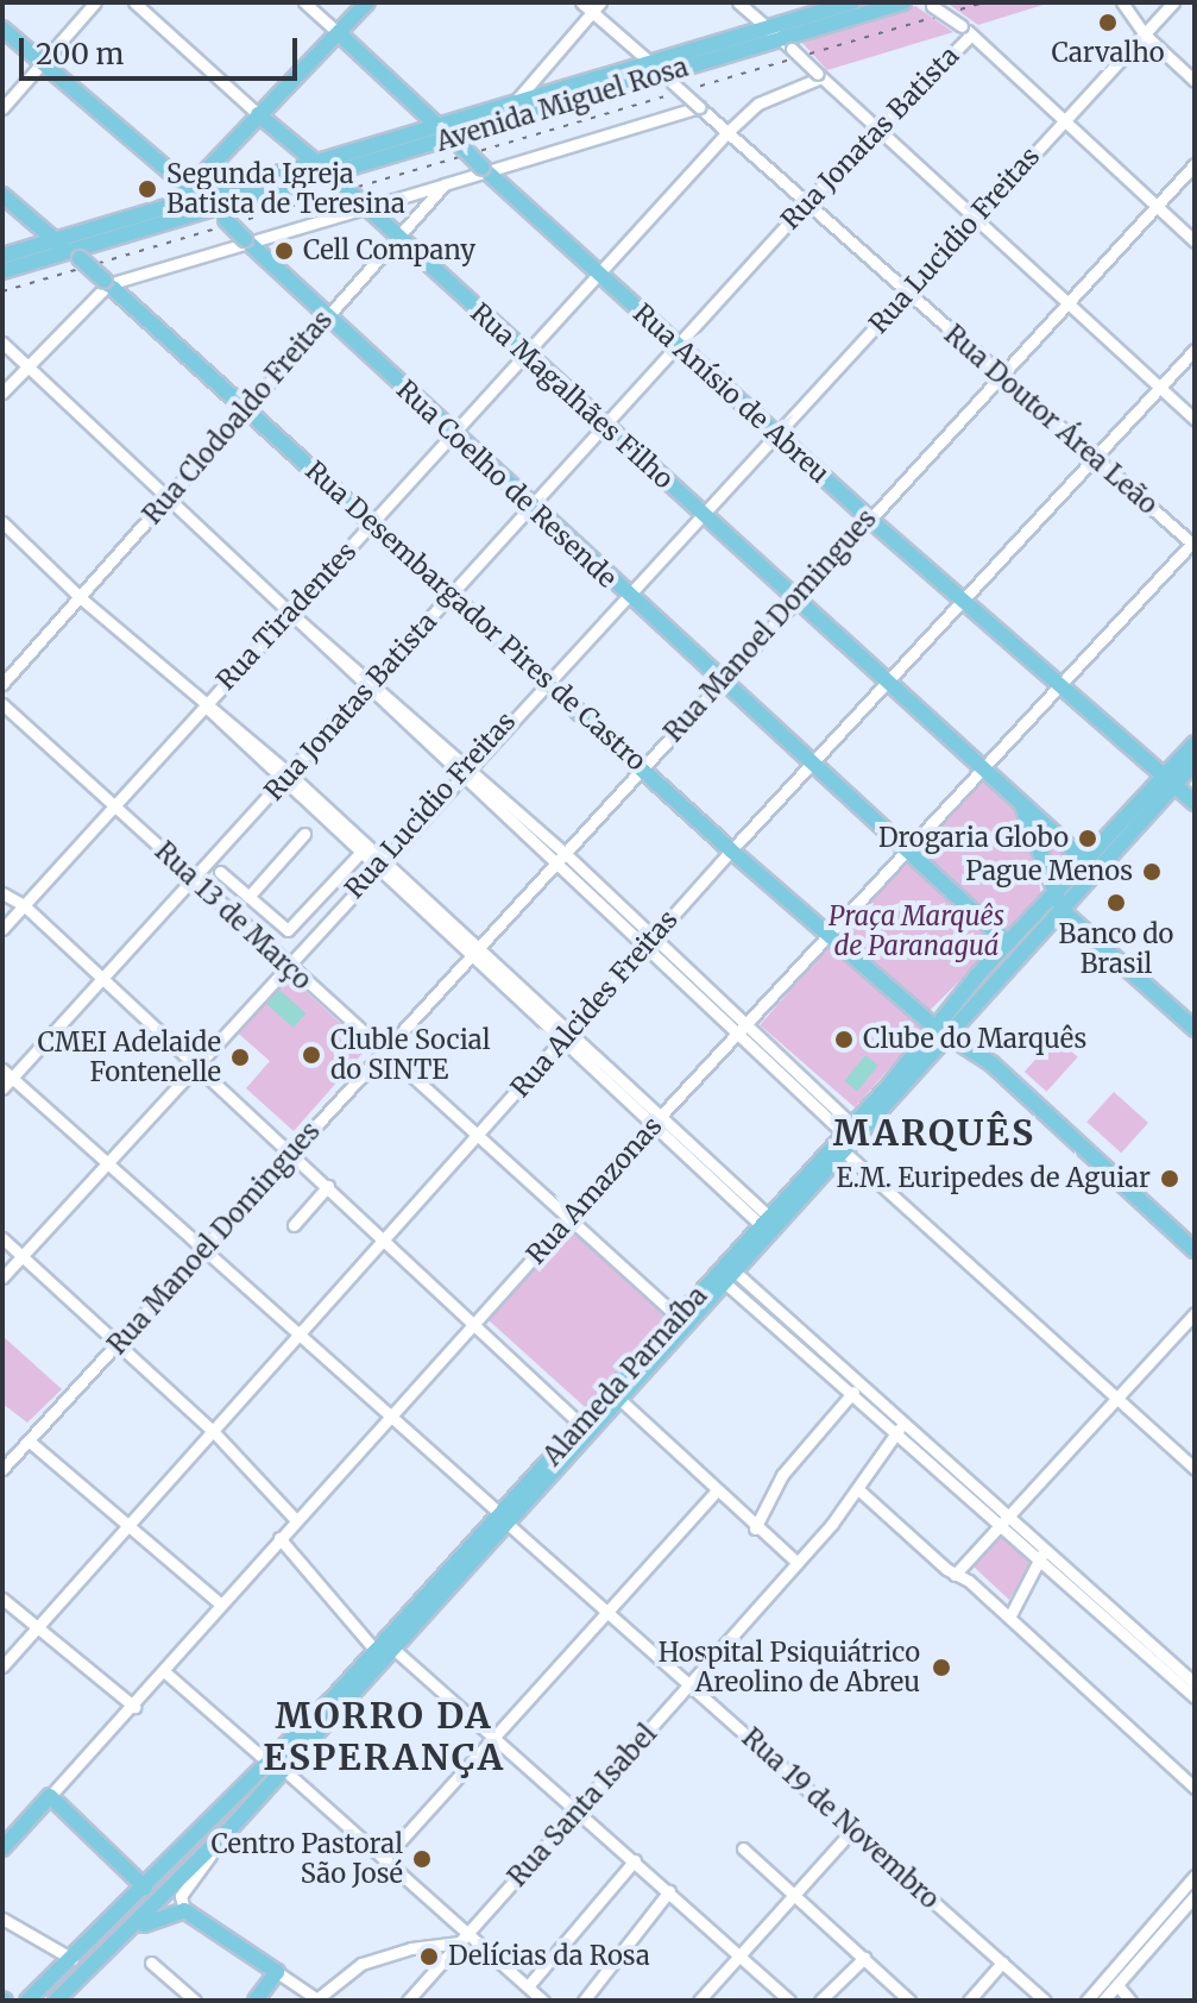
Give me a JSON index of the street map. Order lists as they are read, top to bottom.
{
  "streets": {
    "main road": [
      "Avenida Miguel Rosa",
      "Rua Anísio de Abreu",
      "Rua Magalhães Filho",
      "Rua Coelho de Resende",
      "Rua Desembargador Pires de Castro",
      "Rua Amazonas",
      "Alameda Parnaíba"
    ],
    "street": [
      "Rua Jonatas Batista",
      "Rua Lucidio Freitas",
      "Rua Clodoaldo Freitas",
      "Rua Doutor Área Leão",
      "Rua Tiradentes",
      "Rua Manoel Domingues",
      "Rua 13 de Março",
      "Rua Alcides Freitas",
      "Rua Santa Isabel",
      "Rua 19 de Novembro"
    ]
  },
  "crossings": [
    ["Avenida Miguel Rosa", "Rua Anísio de Abreu"],
    ["Avenida Miguel Rosa", "Rua Magalhães Filho"],
    ["Avenida Miguel Rosa", "Rua Clodoaldo Freitas"],
    ["Avenida Miguel Rosa", "Rua Doutor Área Leão"],
    ["Avenida Miguel Rosa", "Rua Coelho de Resende"],
    ["Avenida Miguel Rosa", "Rua Desembargador Pires de Castro"],
    ["Rua Jonatas Batista", "Rua Anísio de Abreu"],
    ["Rua Jonatas Batista", "Rua Magalhães Filho"],
    ["Rua Jonatas Batista", "Rua Doutor Área Leão"],
    ["Rua Jonatas Batista", "Rua Coelho de Resende"],
    ["Rua Jonatas Batista", "Rua Desembargador Pires de Castro"],
    ["Rua Jonatas Batista", "Rua 13 de Março"],
    ["Rua Jonatas Batista", "Rua 19 de Novembro"],
    ["Rua Lucidio Freitas", "Rua Anísio de Abreu"],
    ["Rua Lucidio Freitas", "Rua Magalhães Filho"],
    ["Rua Lucidio Freitas", "Rua Doutor Área Leão"],
    ["Rua Lucidio Freitas", "Rua Coelho de Resende"],
    ["Rua Lucidio Freitas", "Rua Desembargador Pires de Castro"],
    ["Rua Lucidio Freitas", "Rua 13 de Março"],
    ["Rua Lucidio Freitas", "Rua 19 de Novembro"],
    ["Rua Anísio de Abreu", "Rua Tiradentes"],
    ["Rua Anísio de Abreu", "Rua Manoel Domingues"],
    ["Rua Anísio de Abreu", "Rua Alcides Freitas"],
    ["Rua Anísio de Abreu", "Rua Amazonas"],
    ["Rua Anísio de Abreu", "Alameda Parnaíba"],
    ["Rua Magalhães Filho", "Rua Clodoaldo Freitas"],
    ["Rua Magalhães Filho", "Rua Tiradentes"],
    ["Rua Magalhães Filho", "Rua Manoel Domingues"],
    ["Rua Magalhães Filho", "Rua Alcides Freitas"],
    ["Rua Magalhães Filho", "Rua Amazonas"],
    ["Rua Magalhães Filho", "Alameda Parnaíba"],
    ["Rua Clodoaldo Freitas", "Rua Coelho de Resende"],
    ["Rua Clodoaldo Freitas", "Rua Desembargador Pires de Castro"],
    ["Rua Doutor Área Leão", "Rua Tiradentes"],
    ["Rua Doutor Área Leão", "Rua Manoel Domingues"],
    ["Rua Doutor Área Leão", "Rua Alcides Freitas"],
    ["Rua Doutor Área Leão", "Rua Amazonas"],
    ["Rua Coelho de Resende", "Rua Tiradentes"],
    ["Rua Coelho de Resende", "Rua Manoel Domingues"],
    ["Rua Coelho de Resende", "Rua Alcides Freitas"],
    ["Rua Coelho de Resende", "Rua Amazonas"],
    ["Rua Coelho de Resende", "Alameda Parnaíba"],
    ["Rua Tiradentes", "Rua Desembargador Pires de Castro"],
    ["Rua Tiradentes", "Rua 13 de Março"],
    ["Rua Desembargador Pires de Castro", "Rua Manoel Domingues"],
    ["Rua Desembargador Pires de Castro", "Rua Alcides Freitas"],
    ["Rua Desembargador Pires de Castro", "Rua Amazonas"],
    ["Rua Desembargador Pires de Castro", "Alameda Parnaíba"],
    ["Rua Manoel Domingues", "Rua 13 de Março"],
    ["Rua Manoel Domingues", "Rua 19 de Novembro"],
    ["Rua 13 de Março", "Rua Alcides Freitas"],
    ["Rua 13 de Março", "Rua Amazonas"],
    ["Rua 13 de Março", "Alameda Parnaíba"],
    ["Rua Alcides Freitas", "Rua 19 de Novembro"],
    ["Rua Amazonas", "Rua 19 de Novembro"],
    ["Alameda Parnaíba", "Rua 19 de Novembro"],
    ["Rua Santa Isabel", "Rua 19 de Novembro"]
  ],
  "districts": ["MARQUÊS", "MORRO DA ESPERANÇA"],
  "parks": ["Praça Marquês de Paranaguá"],
  "places": [
    "Carvalho",
    "Segunda Igreja Batista de Teresina",
    "Cell Company",
    "Drogaria Globo",
    "Pague Menos",
    "Banco do Brasil",
    "Clube do Marquês",
    "Cluble Social do SINTE",
    "CMEI Adelaide Fontenelle",
    "E.M. Euripedes de Aguiar",
    "Hospital Psiquiátrico Areolino de Abreu",
    "Centro Pastoral São José",
    "Delícias da Rosa"
  ],
  "scale_bar": "200 m"
}
